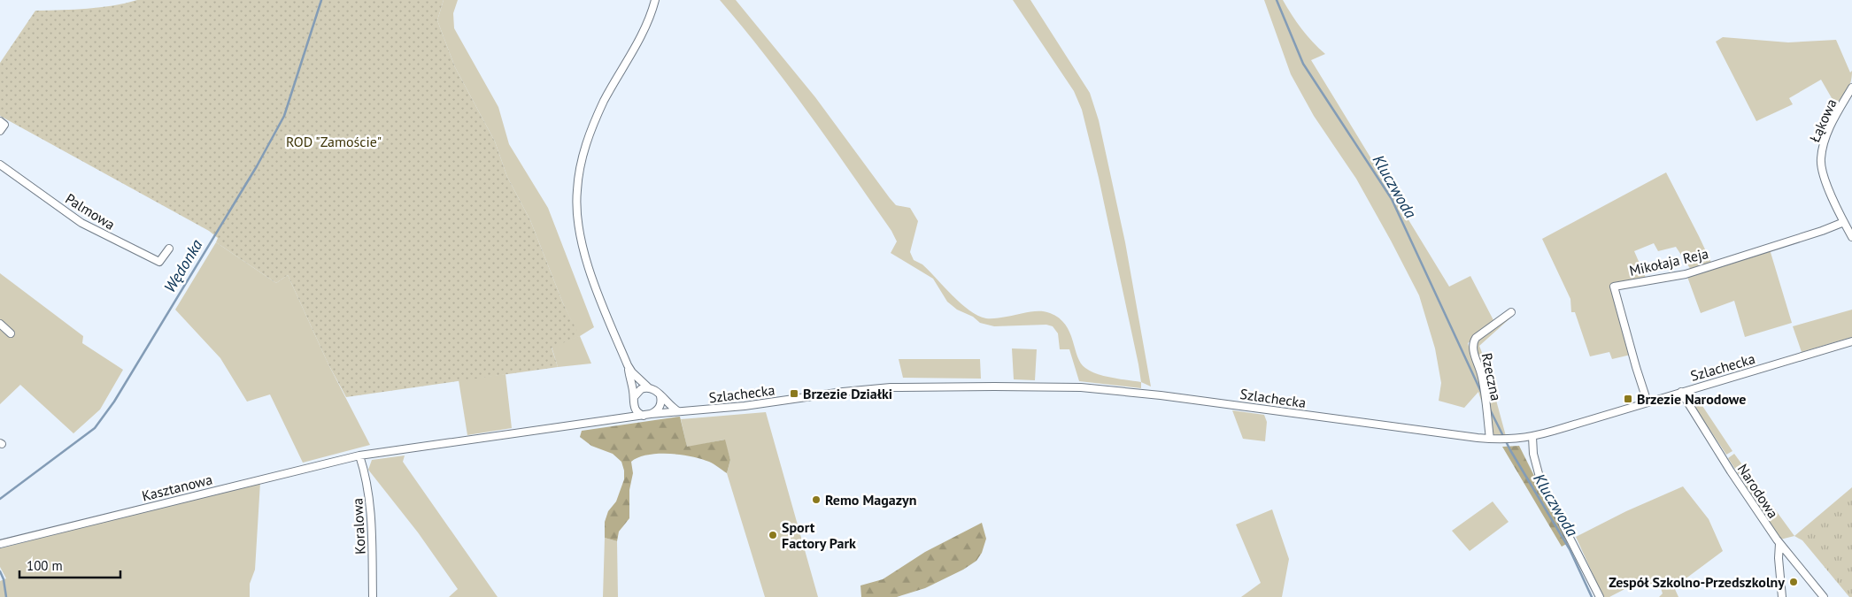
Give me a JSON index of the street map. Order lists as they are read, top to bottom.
{
  "streets": {
    "street": [
      "Łąkowa",
      "Palmowa",
      "Mikołaja Reja",
      "Szlachecka",
      "Rzeczna",
      "Kasztanowa",
      "Narodowa",
      "Koralowa"
    ]
  },
  "crossings": [
    ["Łąkowa", "Mikołaja Reja"],
    ["Mikołaja Reja", "Szlachecka"],
    ["Szlachecka", "Rzeczna"],
    ["Szlachecka", "Kasztanowa"],
    ["Szlachecka", "Narodowa"],
    ["Szlachecka", "Koralowa"],
    ["Kasztanowa", "Koralowa"]
  ],
  "water": ["Kluczwoda", "Wędonka"],
  "parks": ["ROD \"Zamoście\""],
  "places": {
    "transit": ["Brzezie Działki", "Brzezie Narodowe"],
    "other": ["Remo Magazyn", "Sport Factory Park", "Zespół Szkolno-Przedszkolny"]
  },
  "scale_bar": "100 m"
}
